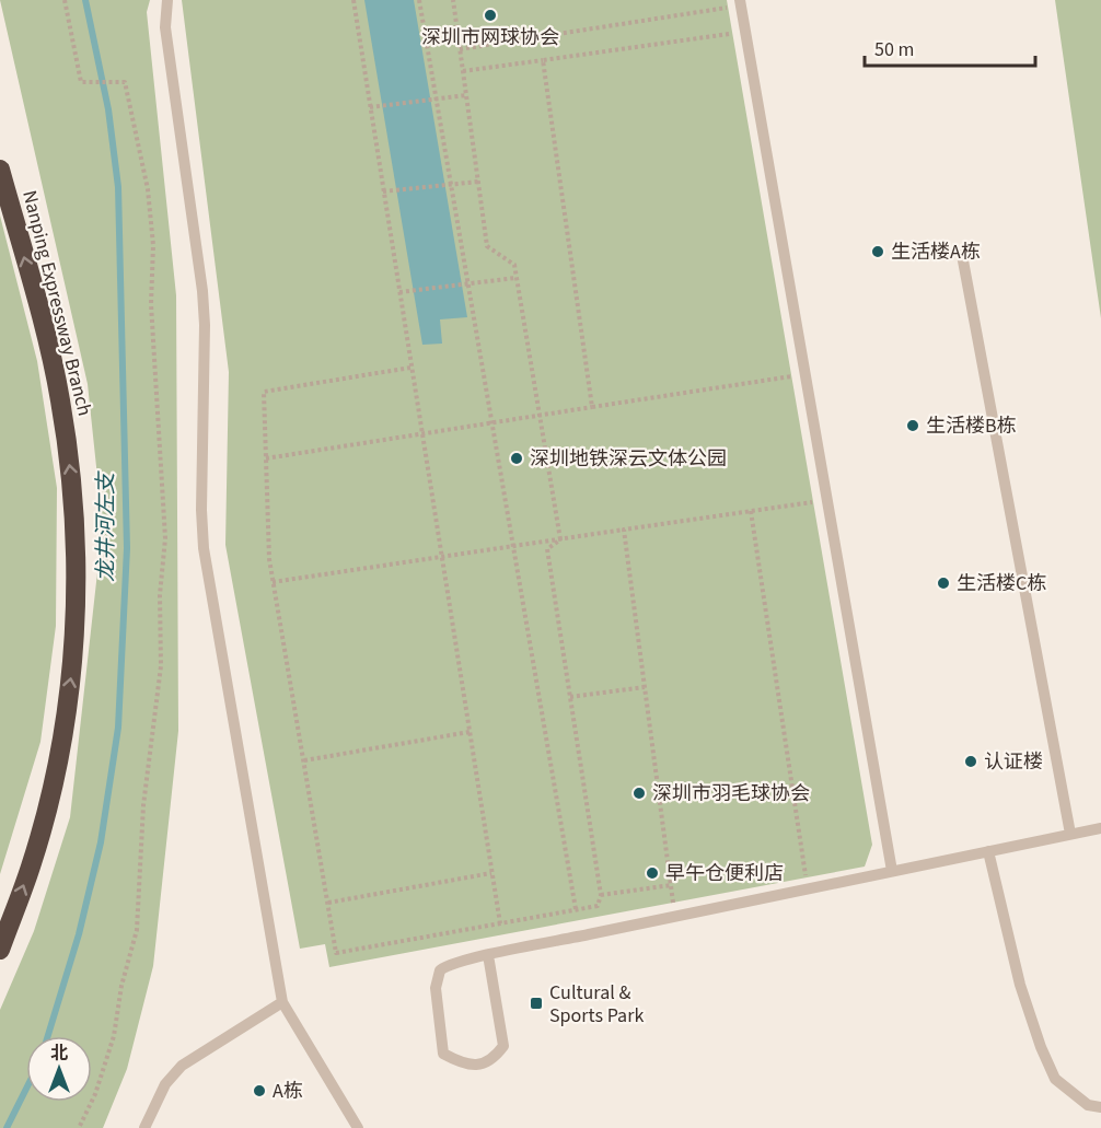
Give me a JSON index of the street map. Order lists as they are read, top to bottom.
{
  "streets": {
    "highway": ["Nanping Expressway Branch"]
  },
  "one_way": ["Nanping Expressway Branch"],
  "water": ["龙井河左支"],
  "places": {
    "other": [
      "深圳市网球协会",
      "生活楼A栋",
      "生活楼B栋",
      "深圳地铁深云文体公园",
      "生活楼C栋",
      "认证楼",
      "深圳市羽毛球协会",
      "早午仓便利店",
      "A栋"
    ],
    "transit": ["Cultural & Sports Park"]
  },
  "scale_bar": "50 m",
  "north": "top"
}
